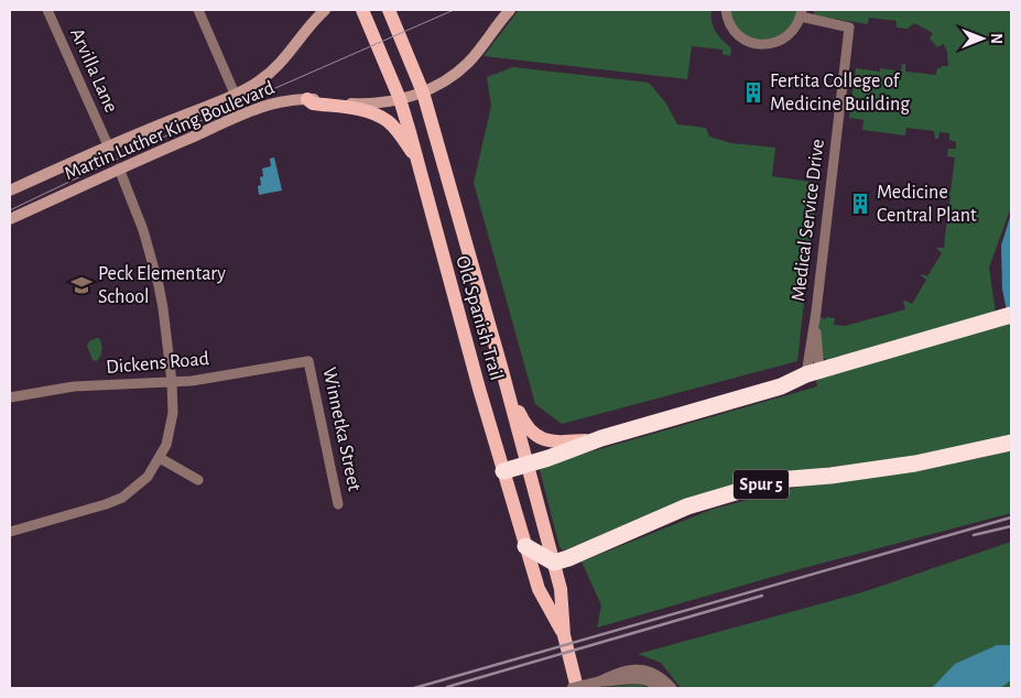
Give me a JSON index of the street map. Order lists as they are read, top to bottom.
{
  "streets": {
    "highway": ["Spur 5"],
    "main road": ["Martin Luther King Boulevard", "Old Spanish Trail"],
    "street": [
      "Arvilla Lane",
      "Medical Service Drive",
      "Dickens Road",
      "Winnetka Street"
    ]
  },
  "crossings": [
    ["Arvilla Lane", "Martin Luther King Boulevard"],
    ["Martin Luther King Boulevard", "Old Spanish Trail"],
    ["Old Spanish Trail", "Spur 5"],
    ["Dickens Road", "Winnetka Street"]
  ],
  "places": {
    "building": ["Fertita College of Medicine Building", "Medicine Central Plant"],
    "school or university": ["Peck Elementary School"]
  },
  "north": "right"
}
